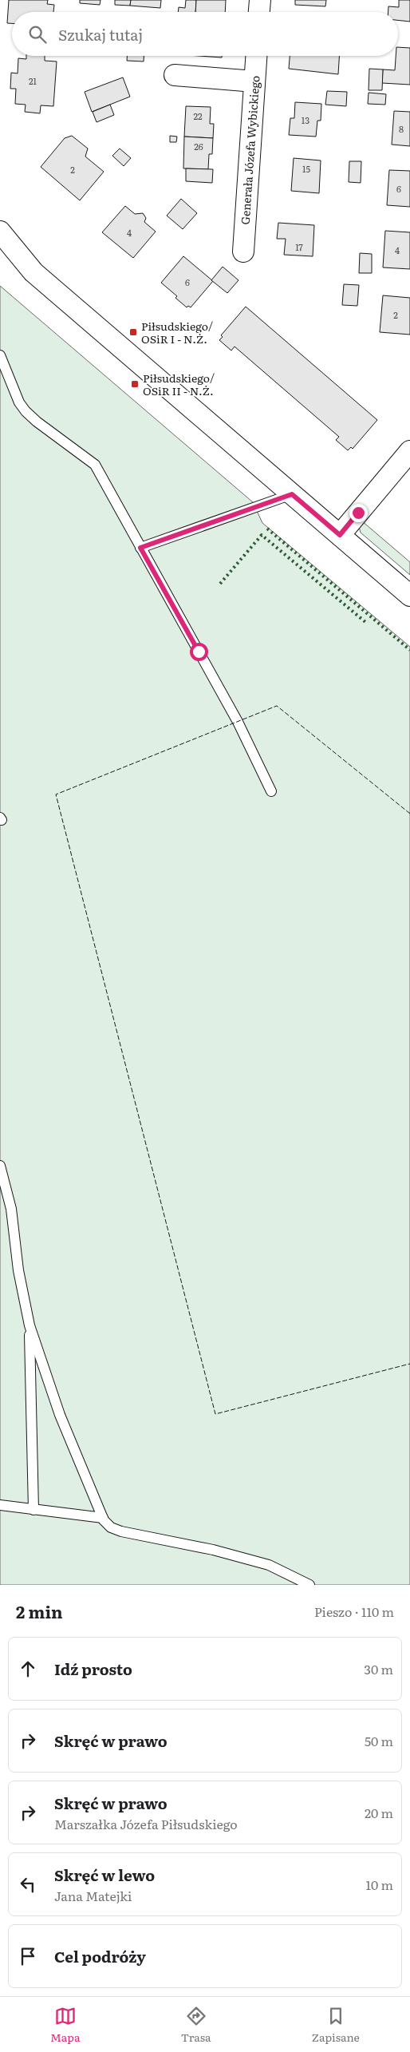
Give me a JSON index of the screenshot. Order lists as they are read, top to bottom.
{
  "streets": {
    "street": ["Generała Józefa Wybickiego"]
  },
  "places": {
    "transit": ["Piłsudskiego/ OSiR I - N.Ż.", "Piłsudskiego/ OSiR II - N.Ż."]
  },
  "house_numbers": [
    "21",
    "22",
    "13",
    "8",
    "26",
    "15",
    "2",
    "6",
    "4",
    "17",
    "4",
    "6",
    "2"
  ],
  "page": {
    "search": "Szukaj tutaj",
    "heading": ["2 min", "Pieszo · 110 m"],
    "list": [
      ["Idź prosto", "30 m"],
      ["Skręć w prawo", "50 m"],
      ["Skręć w prawo", "Marszałka Józefa Piłsudskiego", "20 m"],
      ["Skręć w lewo", "Jana Matejki", "10 m"],
      "Cel podróży"
    ],
    "nav": ["Mapa", "Trasa", "Zapisane"]
  }
}
